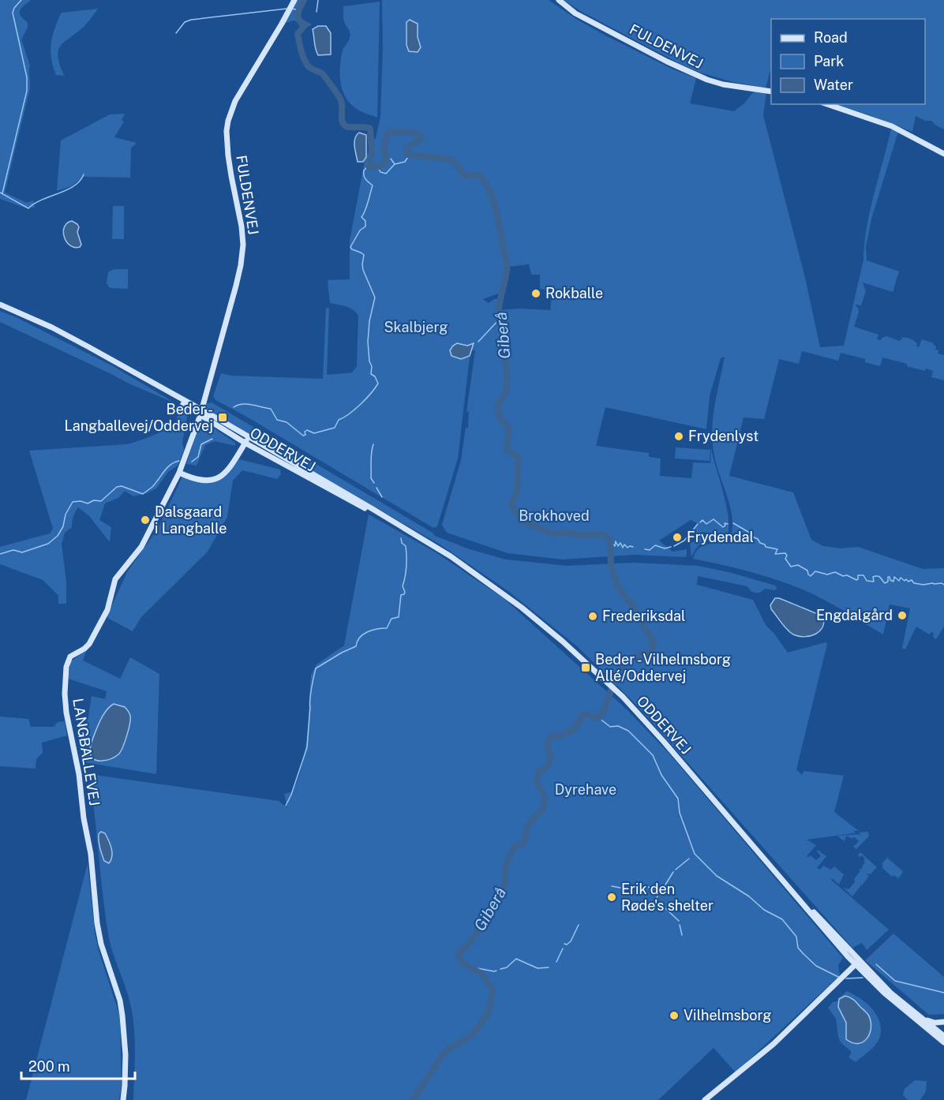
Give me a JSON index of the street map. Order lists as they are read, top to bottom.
{
  "streets": {
    "street": ["FULDENVEJ", "ODDERVEJ", "LANGBALLEVEJ"]
  },
  "water": ["Giberå"],
  "parks": ["Skalbjerg", "Brokhoved", "Dyrehave"],
  "places": {
    "other": [
      "Rokballe",
      "Frydenlyst",
      "Dalsgaard i Langballe",
      "Frydendal",
      "Engdalgård",
      "Frederiksdal",
      "Erik den Røde's shelter",
      "Vilhelmsborg"
    ],
    "transit": ["Beder - Langballevej/Oddervej", "Beder - Vilhelmsborg Allé/Oddervej"]
  },
  "legend": ["Road", "Park", "Water"],
  "scale_bar": "200 m"
}
